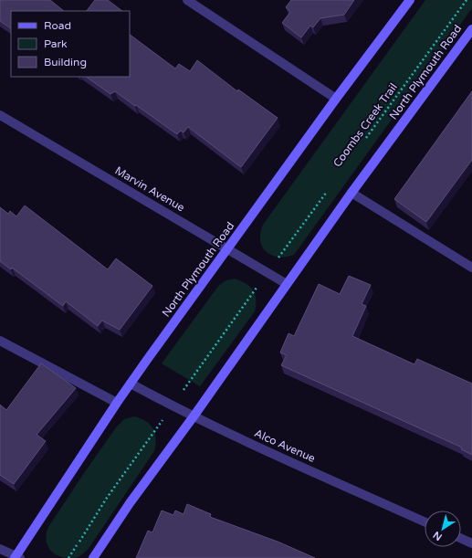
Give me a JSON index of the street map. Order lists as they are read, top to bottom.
{
  "streets": {
    "street": ["North Plymouth Road", "Marvin Avenue", "Alco Avenue"],
    "path": ["Coombs Creek Trail"]
  },
  "crossings": [
    ["North Plymouth Road", "Marvin Avenue"],
    ["North Plymouth Road", "Alco Avenue"]
  ],
  "legend": ["Road", "Park", "Building"],
  "north": "bottom left"
}
